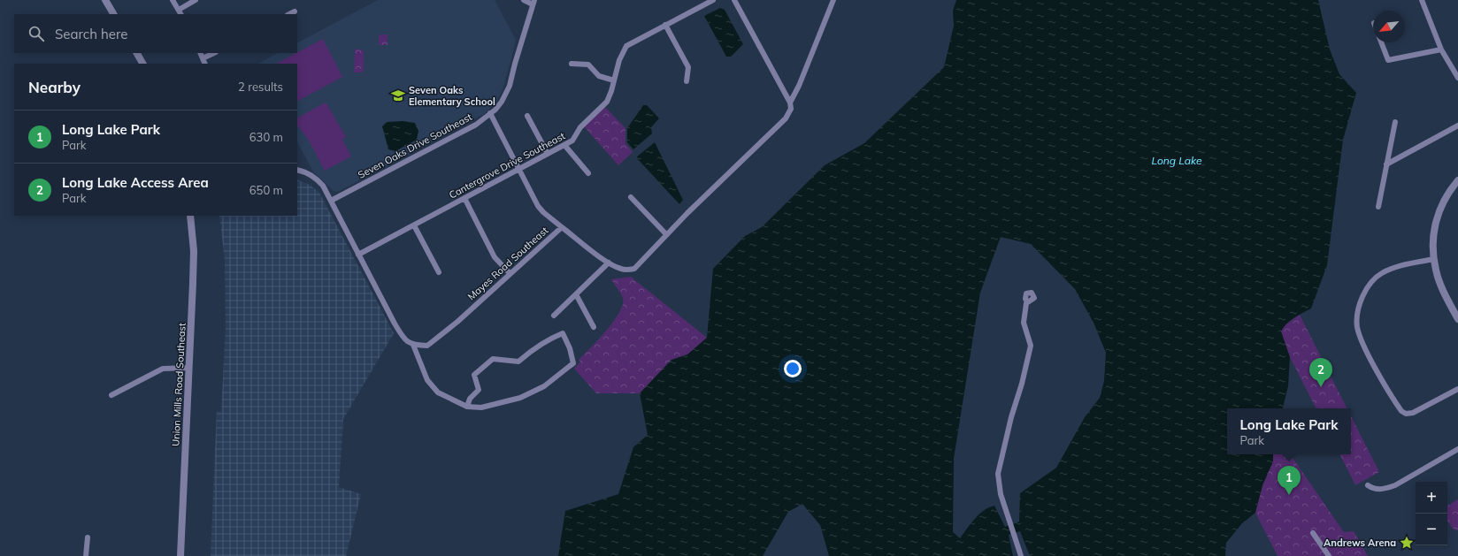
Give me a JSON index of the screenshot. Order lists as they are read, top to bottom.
{
  "streets": {
    "street": [
      "Seven Oaks Drive Southeast",
      "Cantergrove Drive Southeast",
      "Mayes Road Southeast",
      "Union Mills Road Southeast"
    ]
  },
  "water": ["Long Lake"],
  "places": {
    "school or university": ["Seven Oaks Elementary School"],
    "place": ["Andrews Arena"]
  },
  "north": "bottom left",
  "page": {
    "search": "Search here",
    "heading": ["Nearby", "2 results"],
    "list": [
      {
        "mark": "1",
        "name": "Long Lake Park",
        "note": "Park",
        "value": "630 m"
      },
      {
        "mark": "2",
        "name": "Long Lake Access Area",
        "note": "Park",
        "value": "650 m"
      }
    ],
    "pins": ["2", "1"],
    "popup": ["Long Lake Park", "Park"],
    "map_buttons": ["+", "−"]
  }
}
